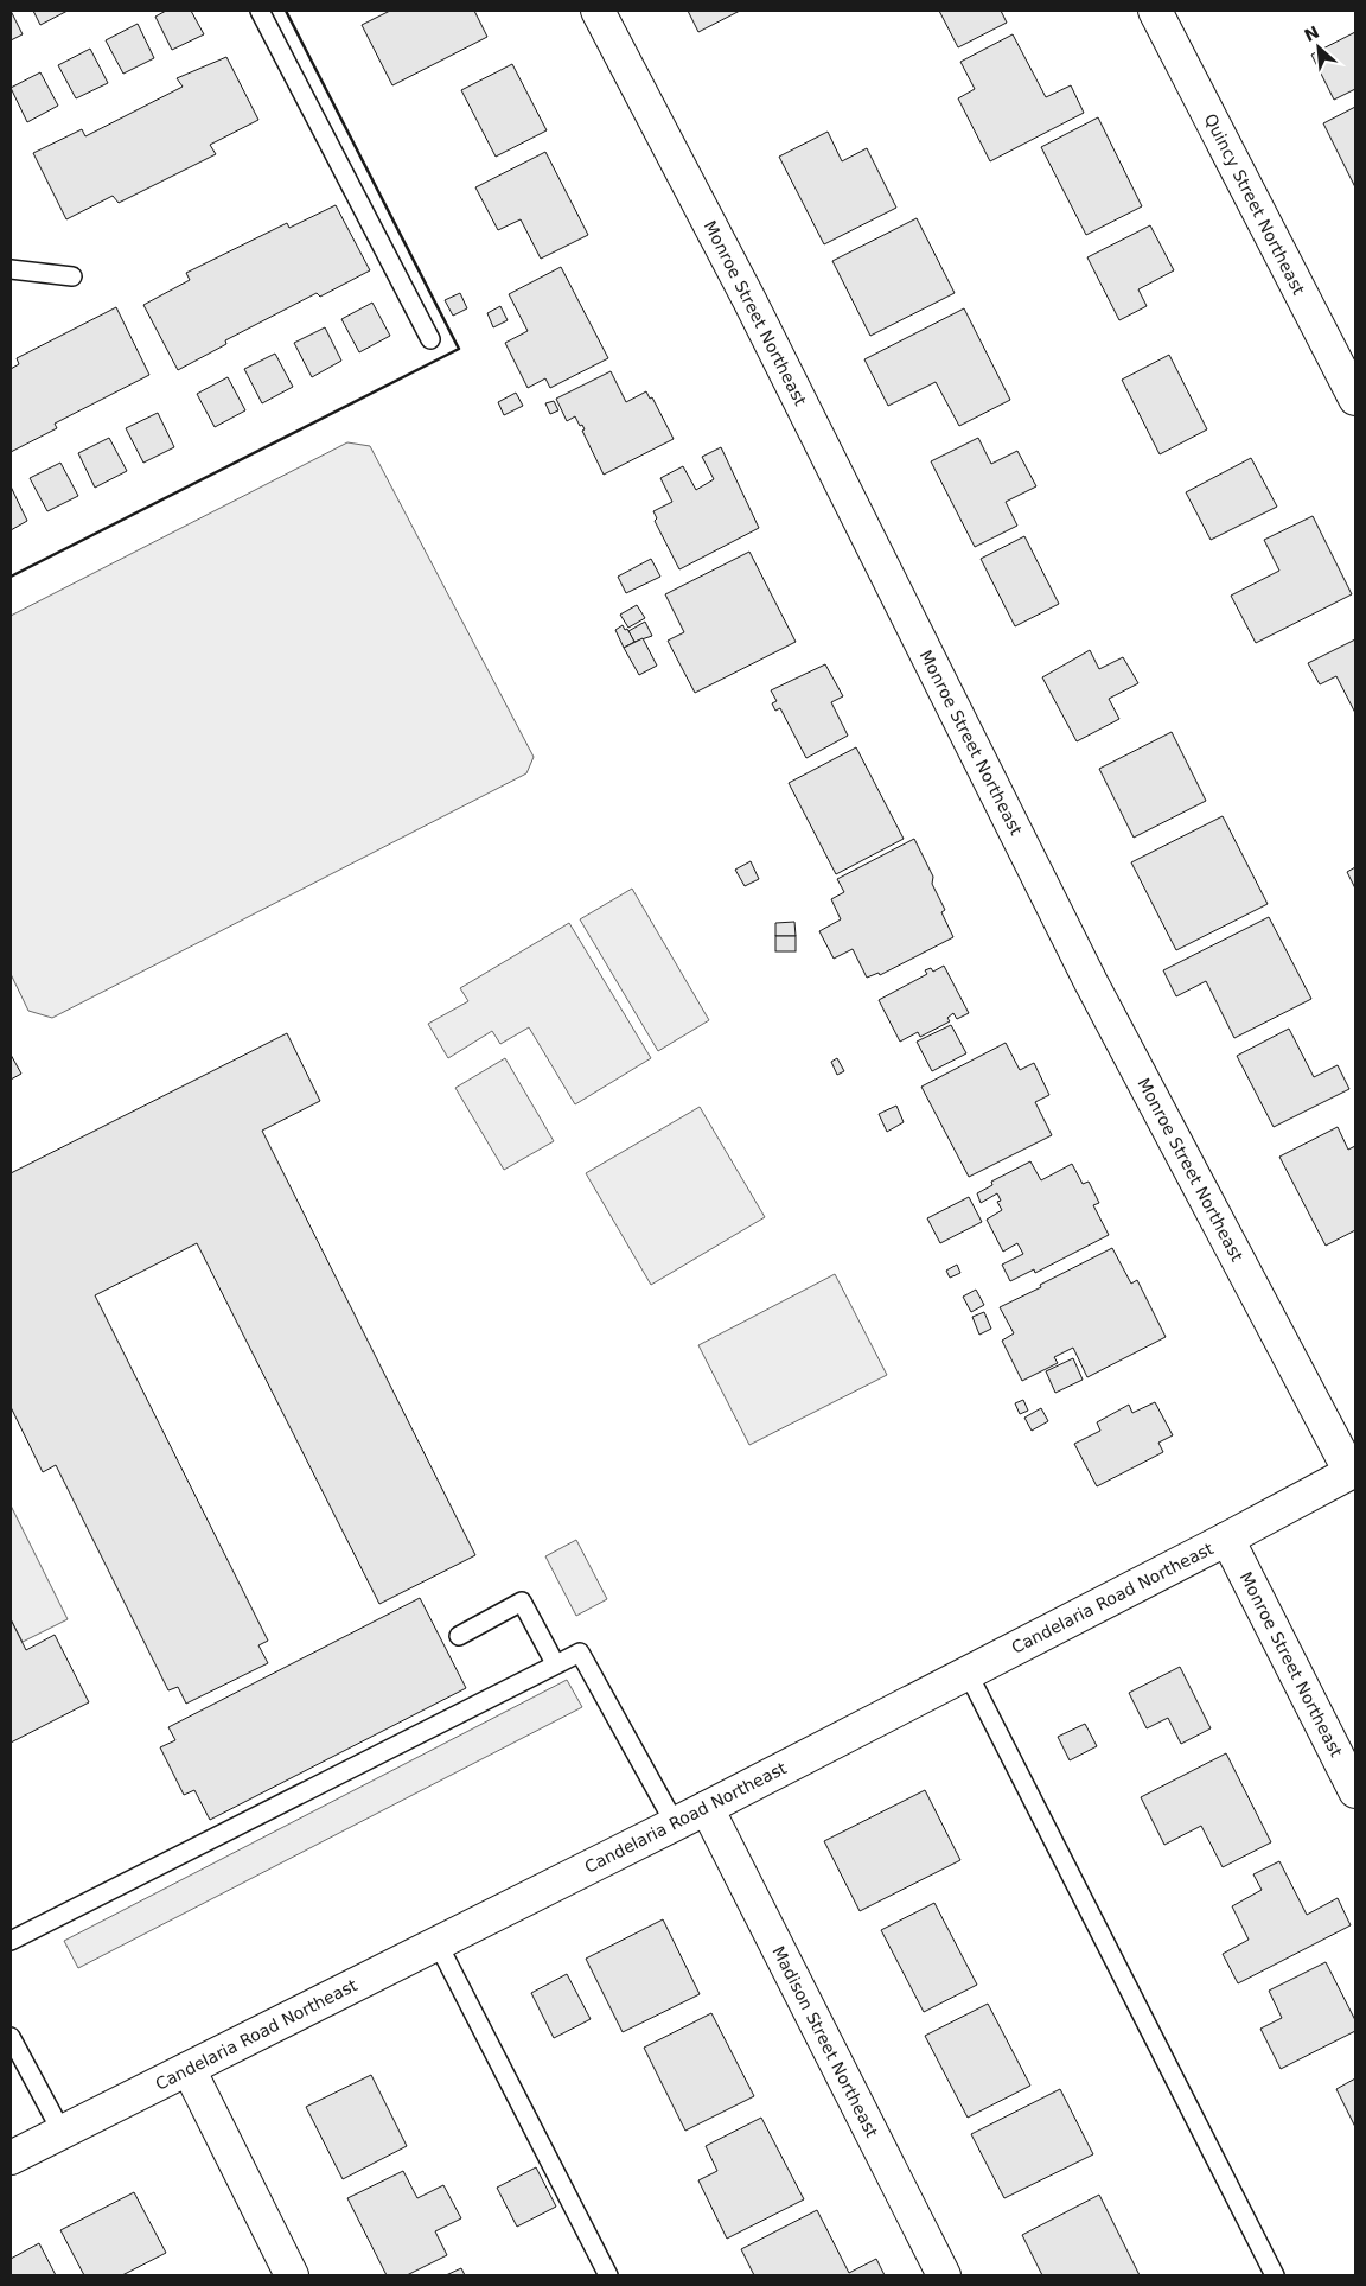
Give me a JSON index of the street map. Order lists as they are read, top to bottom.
{
  "streets": {
    "street": [
      "Quincy Street Northeast",
      "Monroe Street Northeast",
      "Candelaria Road Northeast",
      "Madison Street Northeast"
    ]
  },
  "crossings": [
    ["Monroe Street Northeast", "Candelaria Road Northeast"],
    ["Candelaria Road Northeast", "Madison Street Northeast"]
  ],
  "north": "top left"
}
